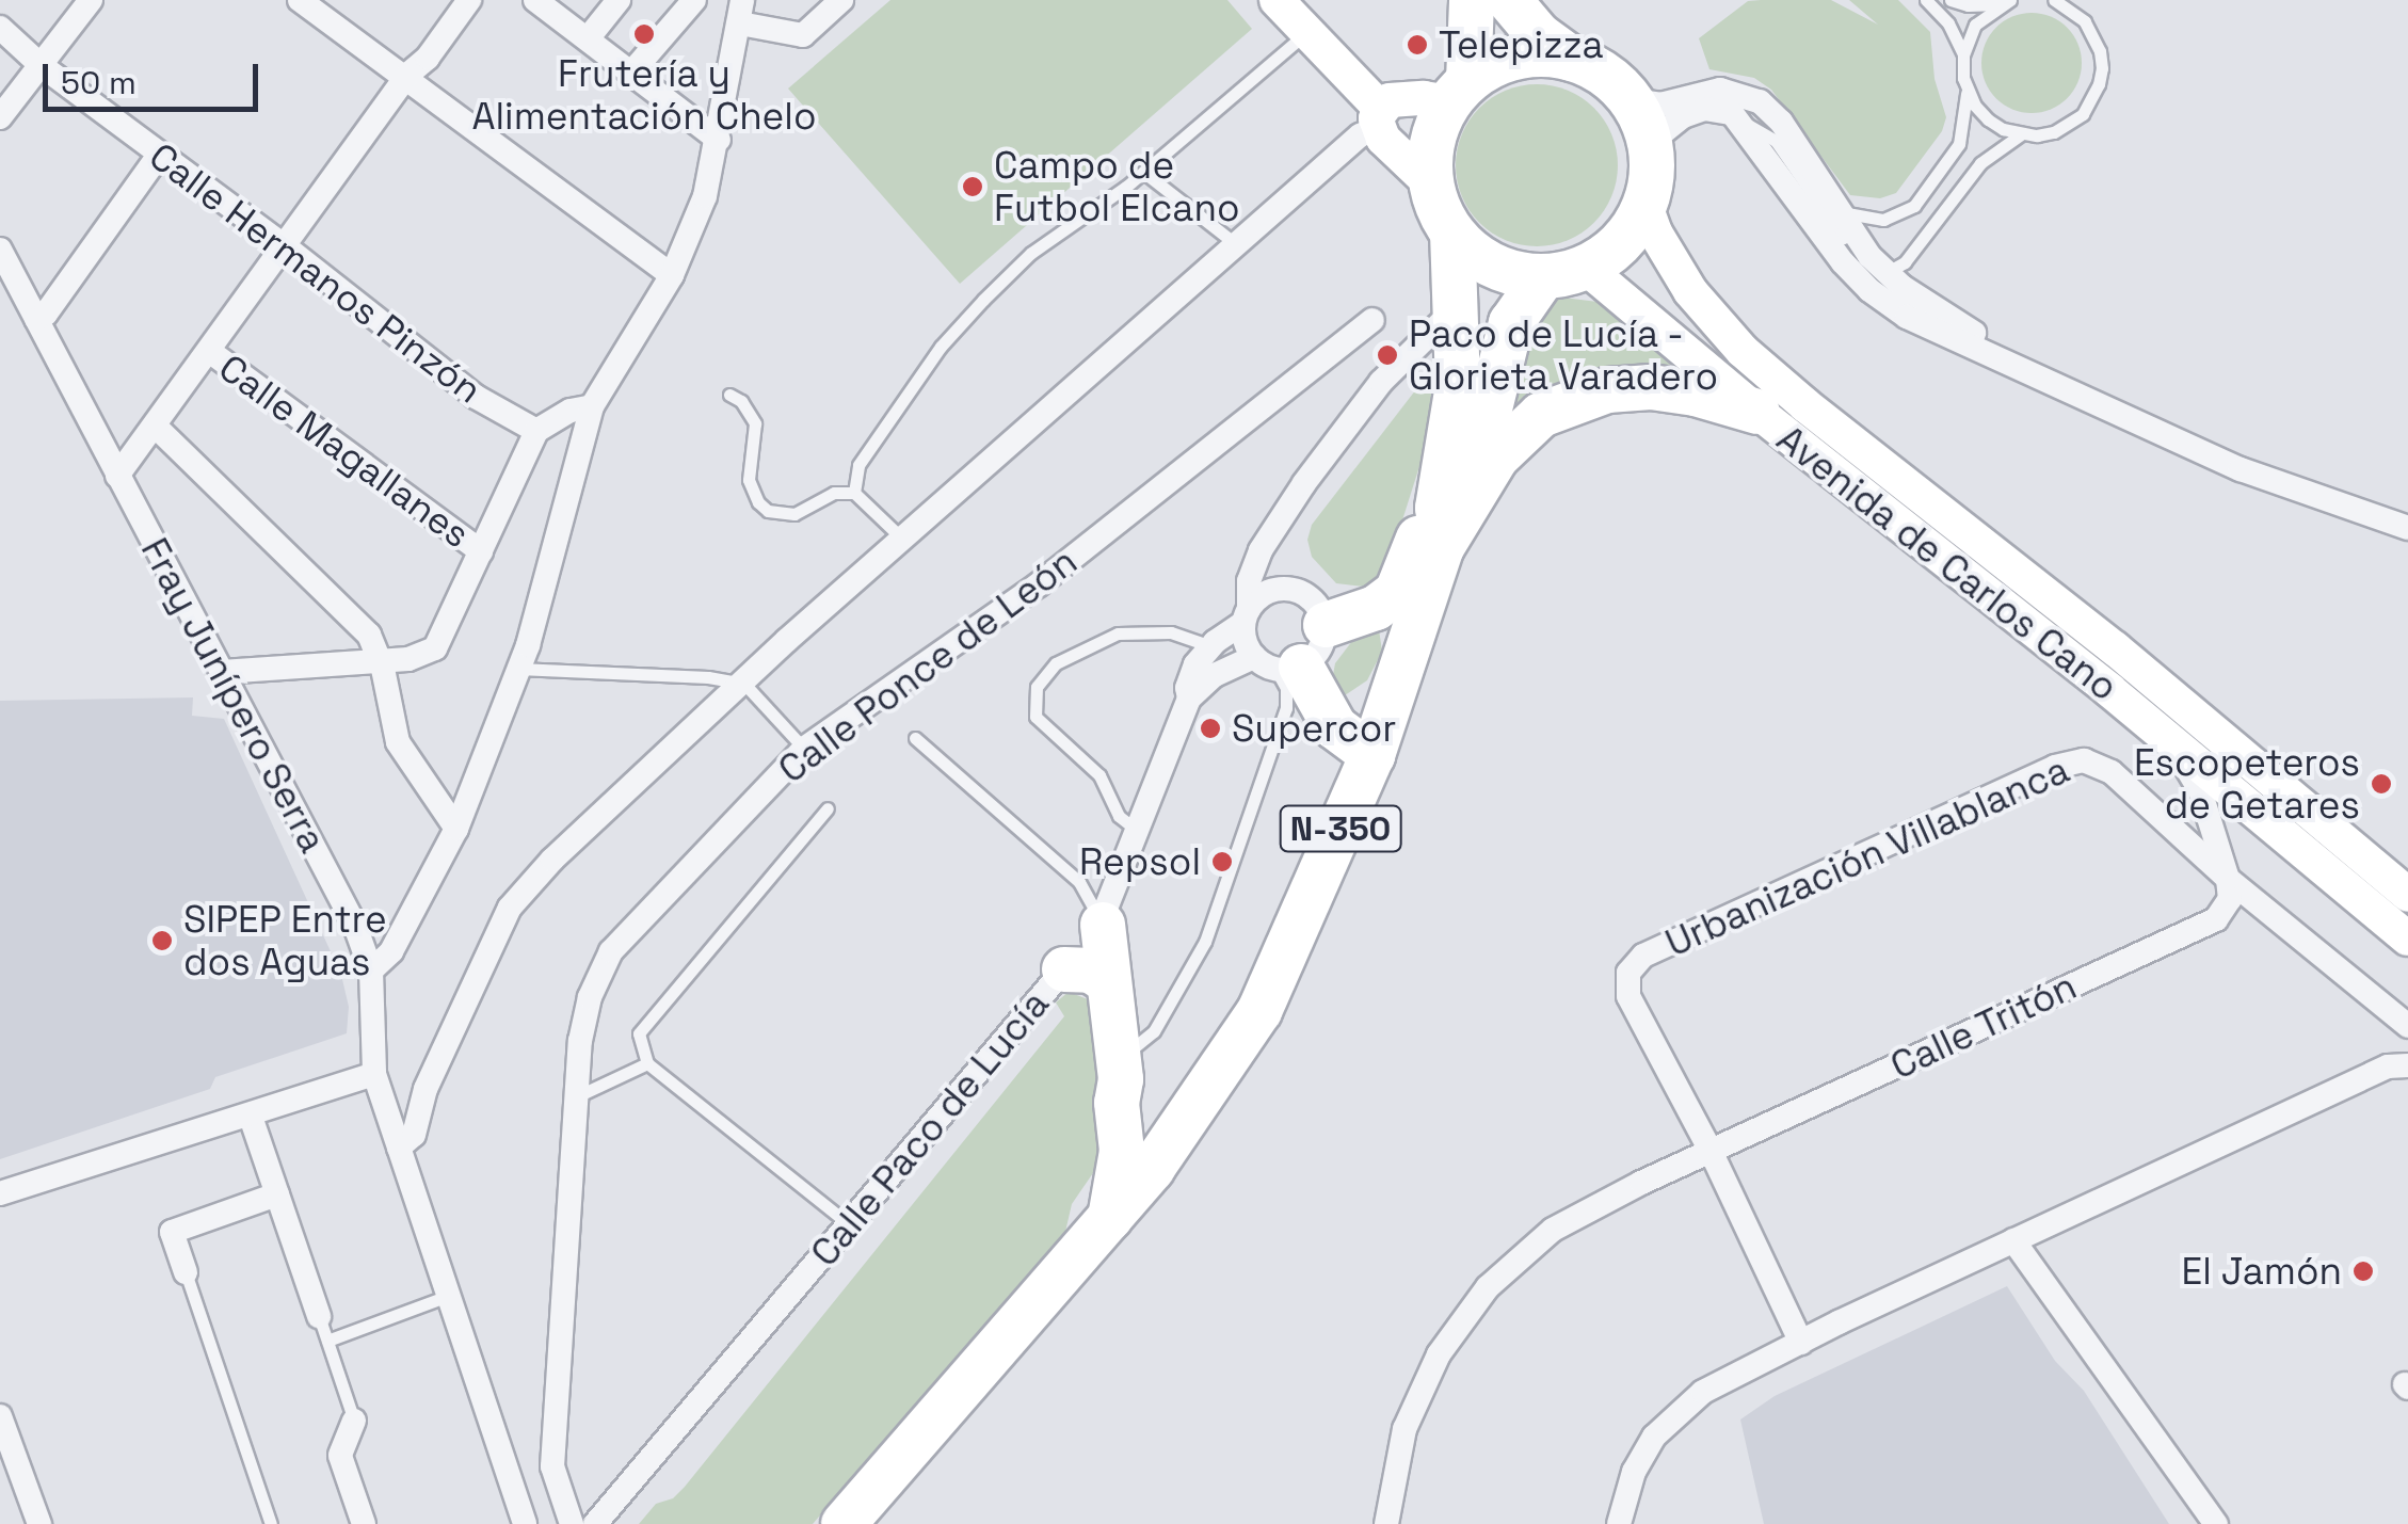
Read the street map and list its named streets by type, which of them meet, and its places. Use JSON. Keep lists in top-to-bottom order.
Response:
{
  "streets": {
    "highway": ["N-350"],
    "street": [
      "Calle Hermanos Pinzón",
      "Calle Magallanes",
      "Avenida de Carlos Cano",
      "Calle Ponce de León",
      "Fray Junípero Serra",
      "Urbanización Villablanca",
      "Calle Tritón",
      "Calle Paco de Lucía"
    ]
  },
  "crossings": [
    ["Avenida de Carlos Cano", "N-350"],
    ["Urbanización Villablanca", "Calle Tritón"]
  ],
  "places": [
    "Frutería y Alimentación Chelo",
    "Telepizza",
    "Campo de Futbol Elcano",
    "Paco de Lucía - Glorieta Varadero",
    "Supercor",
    "Escopeteros de Getares",
    "Repsol",
    "SIPEP Entre dos Aguas",
    "El Jamón"
  ],
  "scale_bar": "50 m"
}
